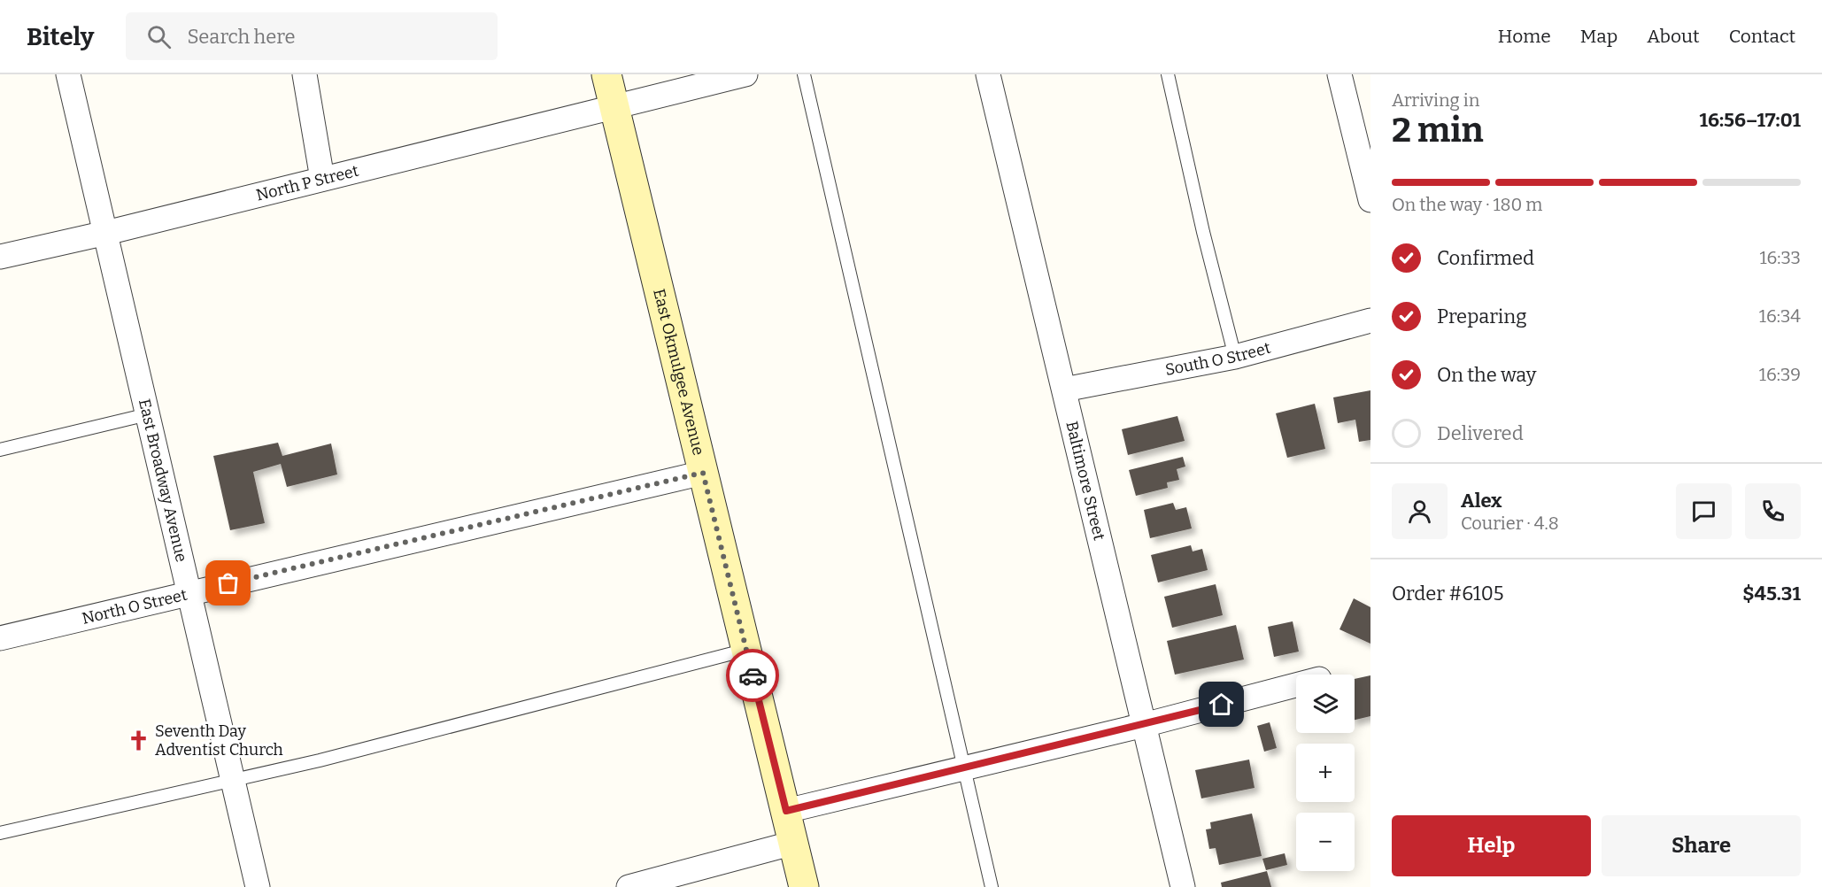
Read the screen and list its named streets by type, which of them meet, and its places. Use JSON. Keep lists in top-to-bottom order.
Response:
{
  "streets": {
    "main road": ["East Okmulgee Avenue"],
    "street": [
      "North P Street",
      "South O Street",
      "East Broadway Avenue",
      "Baltimore Street",
      "North O Street"
    ]
  },
  "crossings": [
    ["North P Street", "East Okmulgee Avenue"],
    ["North P Street", "East Broadway Avenue"],
    ["South O Street", "Baltimore Street"],
    ["East Okmulgee Avenue", "North O Street"],
    ["East Broadway Avenue", "North O Street"]
  ],
  "places": {
    "church": ["Seventh Day Adventist Church"]
  },
  "page": {
    "header": "Bitely",
    "search": "Search here",
    "nav": [
      "Home",
      "Map",
      "About",
      "Contact"
    ],
    "heading": ["2 min", "Arriving in", "16:56–17:01"],
    "panel": [
      "Alex",
      "Courier · 4.8",
      "Order #6105",
      "$45.31"
    ],
    "bar": "On the way · 180 m",
    "list": [
      ["Confirmed", "16:33"],
      ["Preparing", "16:34"],
      ["On the way", "16:39"],
      "Delivered"
    ],
    "map_buttons": ["+", "−"],
    "buttons": ["Help", "Share"]
  }
}
